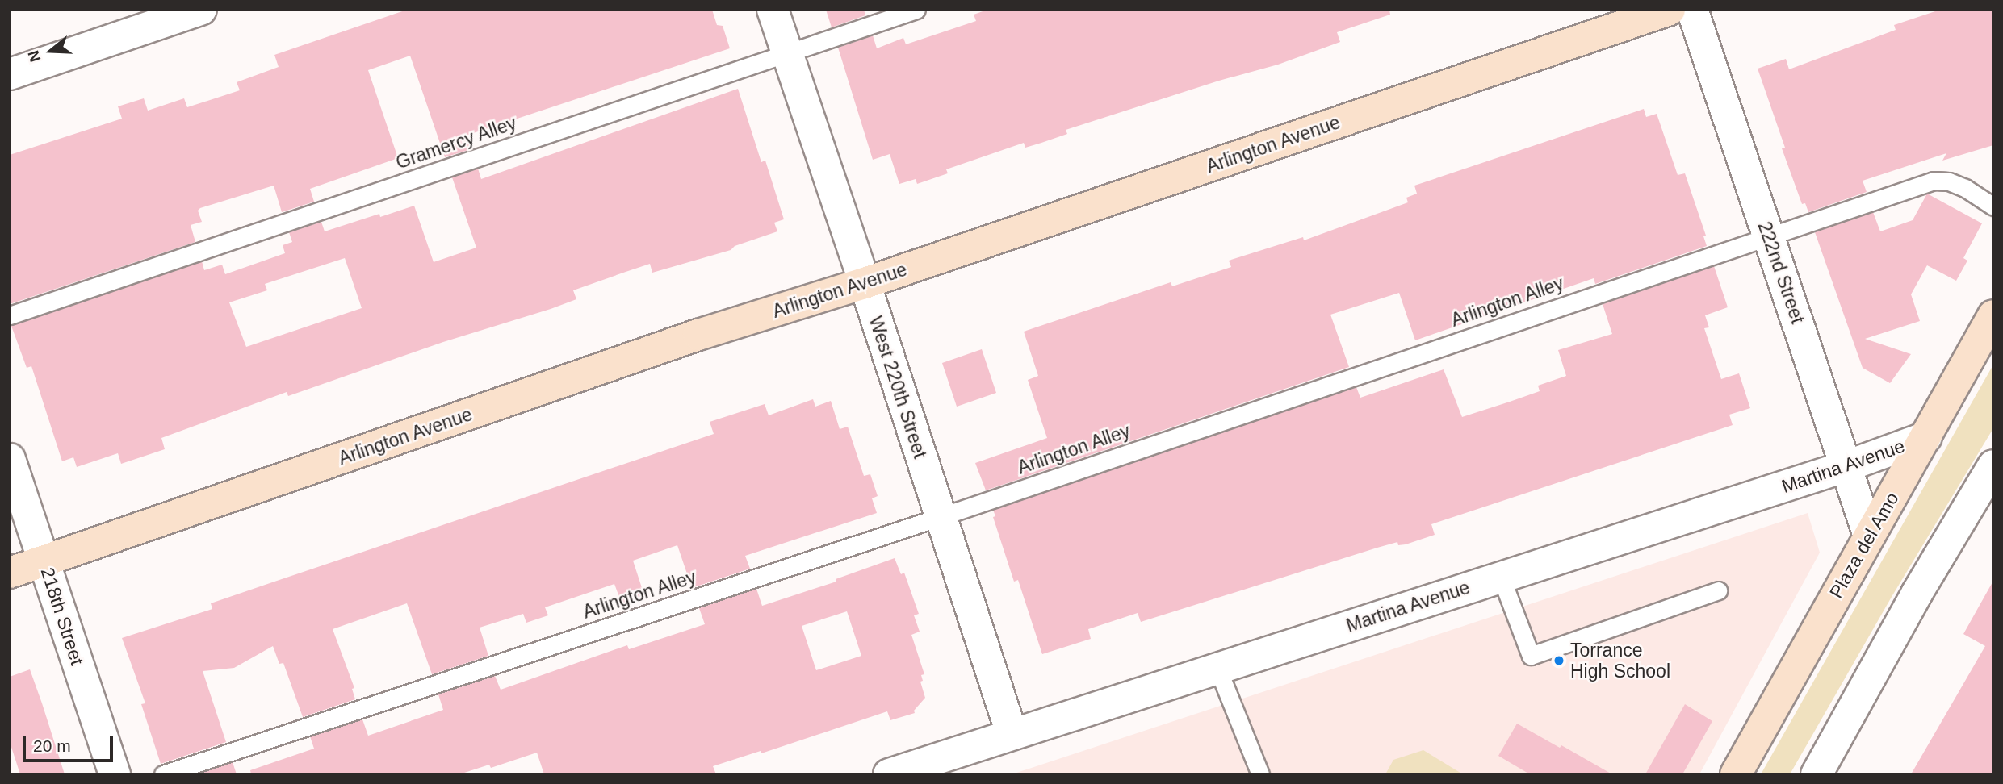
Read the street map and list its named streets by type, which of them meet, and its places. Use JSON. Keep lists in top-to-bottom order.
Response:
{
  "streets": {
    "street": [
      "Arlington Avenue",
      "222nd Street",
      "West 220th Street",
      "Martina Avenue",
      "Plaza del Amo",
      "218th Street"
    ],
    "lane": ["Gramercy Alley", "Arlington Alley"]
  },
  "crossings": [
    ["Gramercy Alley", "West 220th Street"],
    ["Arlington Avenue", "West 220th Street"],
    ["Arlington Avenue", "218th Street"],
    ["222nd Street", "Arlington Alley"],
    ["222nd Street", "Martina Avenue"],
    ["222nd Street", "Plaza del Amo"],
    ["Arlington Alley", "West 220th Street"],
    ["West 220th Street", "Martina Avenue"],
    ["Martina Avenue", "Plaza del Amo"]
  ],
  "places": ["Torrance High School"],
  "scale_bar": "20 m",
  "north": "left"
}
